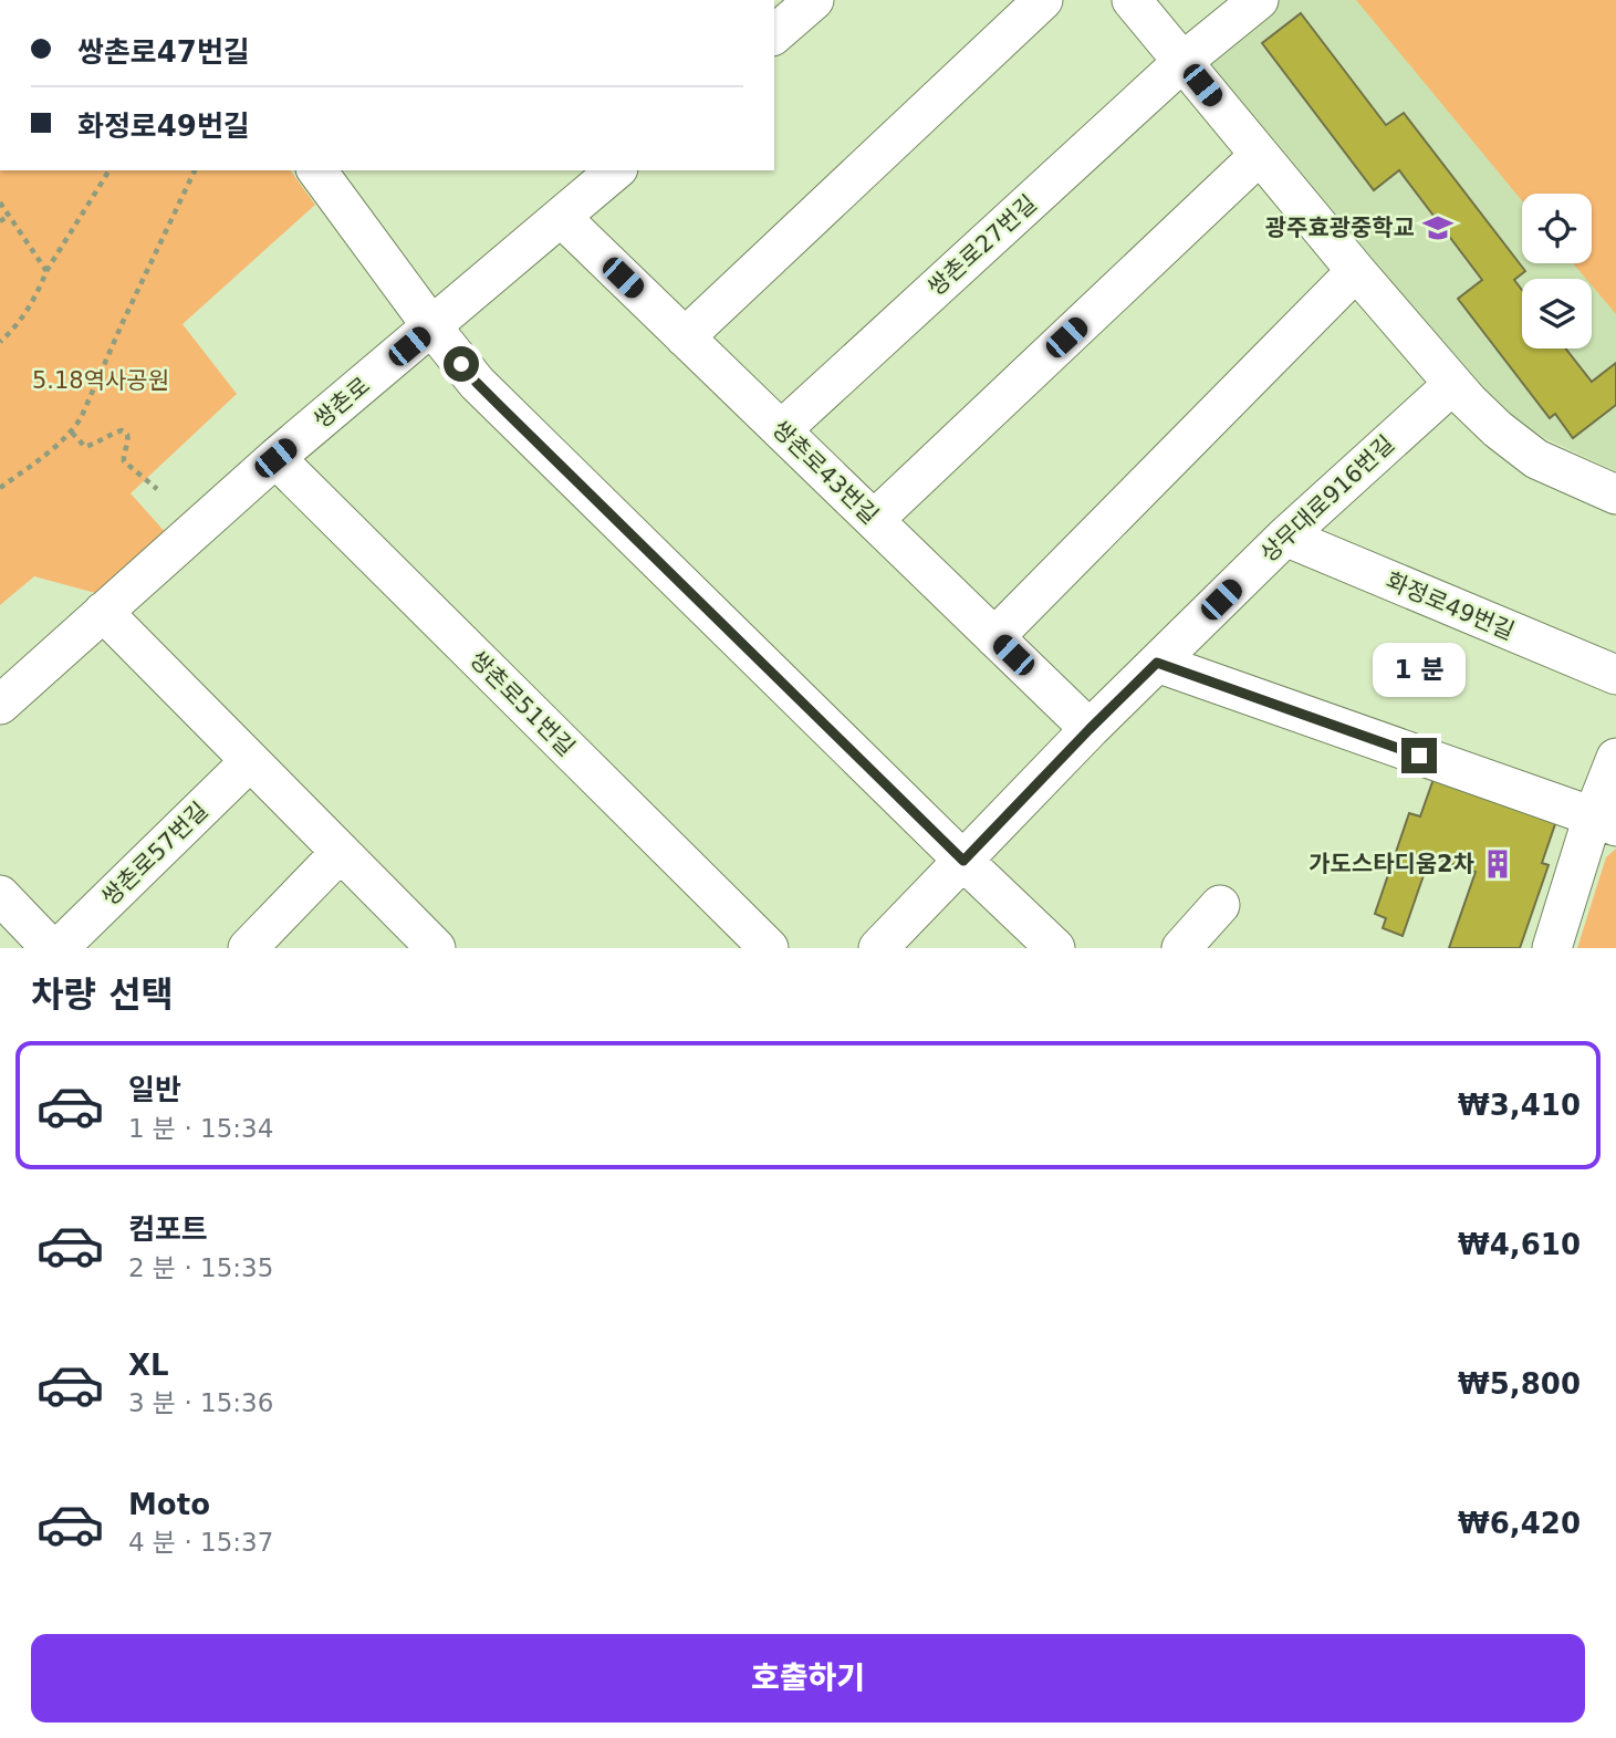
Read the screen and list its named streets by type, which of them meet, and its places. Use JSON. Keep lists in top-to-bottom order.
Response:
{
  "streets": {
    "street": [
      "쌍촌로27번길",
      "쌍촌로",
      "쌍촌로43번길",
      "상무대로916번길",
      "화정로49번길",
      "쌍촌로51번길",
      "쌍촌로57번길"
    ]
  },
  "crossings": [
    ["쌍촌로27번길", "쌍촌로43번길"],
    ["쌍촌로", "쌍촌로43번길"],
    ["쌍촌로", "쌍촌로51번길"],
    ["쌍촌로43번길", "상무대로916번길"],
    ["상무대로916번길", "화정로49번길"]
  ],
  "parks": ["5.18역사공원"],
  "places": {
    "school or university": ["광주효광중학교"],
    "building": ["가도스타디움2차"]
  },
  "page": {
    "banner": ["쌍촌로47번길", "화정로49번길"],
    "bubble": "1 분",
    "heading": "차량 선택",
    "list": [
      {
        "name": "일반",
        "note": "1 분 · 15:34",
        "value": "₩3,410"
      },
      {
        "name": "컴포트",
        "note": "2 분 · 15:35",
        "value": "₩4,610"
      },
      {
        "name": "XL",
        "note": "3 분 · 15:36",
        "value": "₩5,800"
      },
      {
        "name": "Moto",
        "note": "4 분 · 15:37",
        "value": "₩6,420"
      }
    ],
    "buttons": "호출하기"
  }
}
